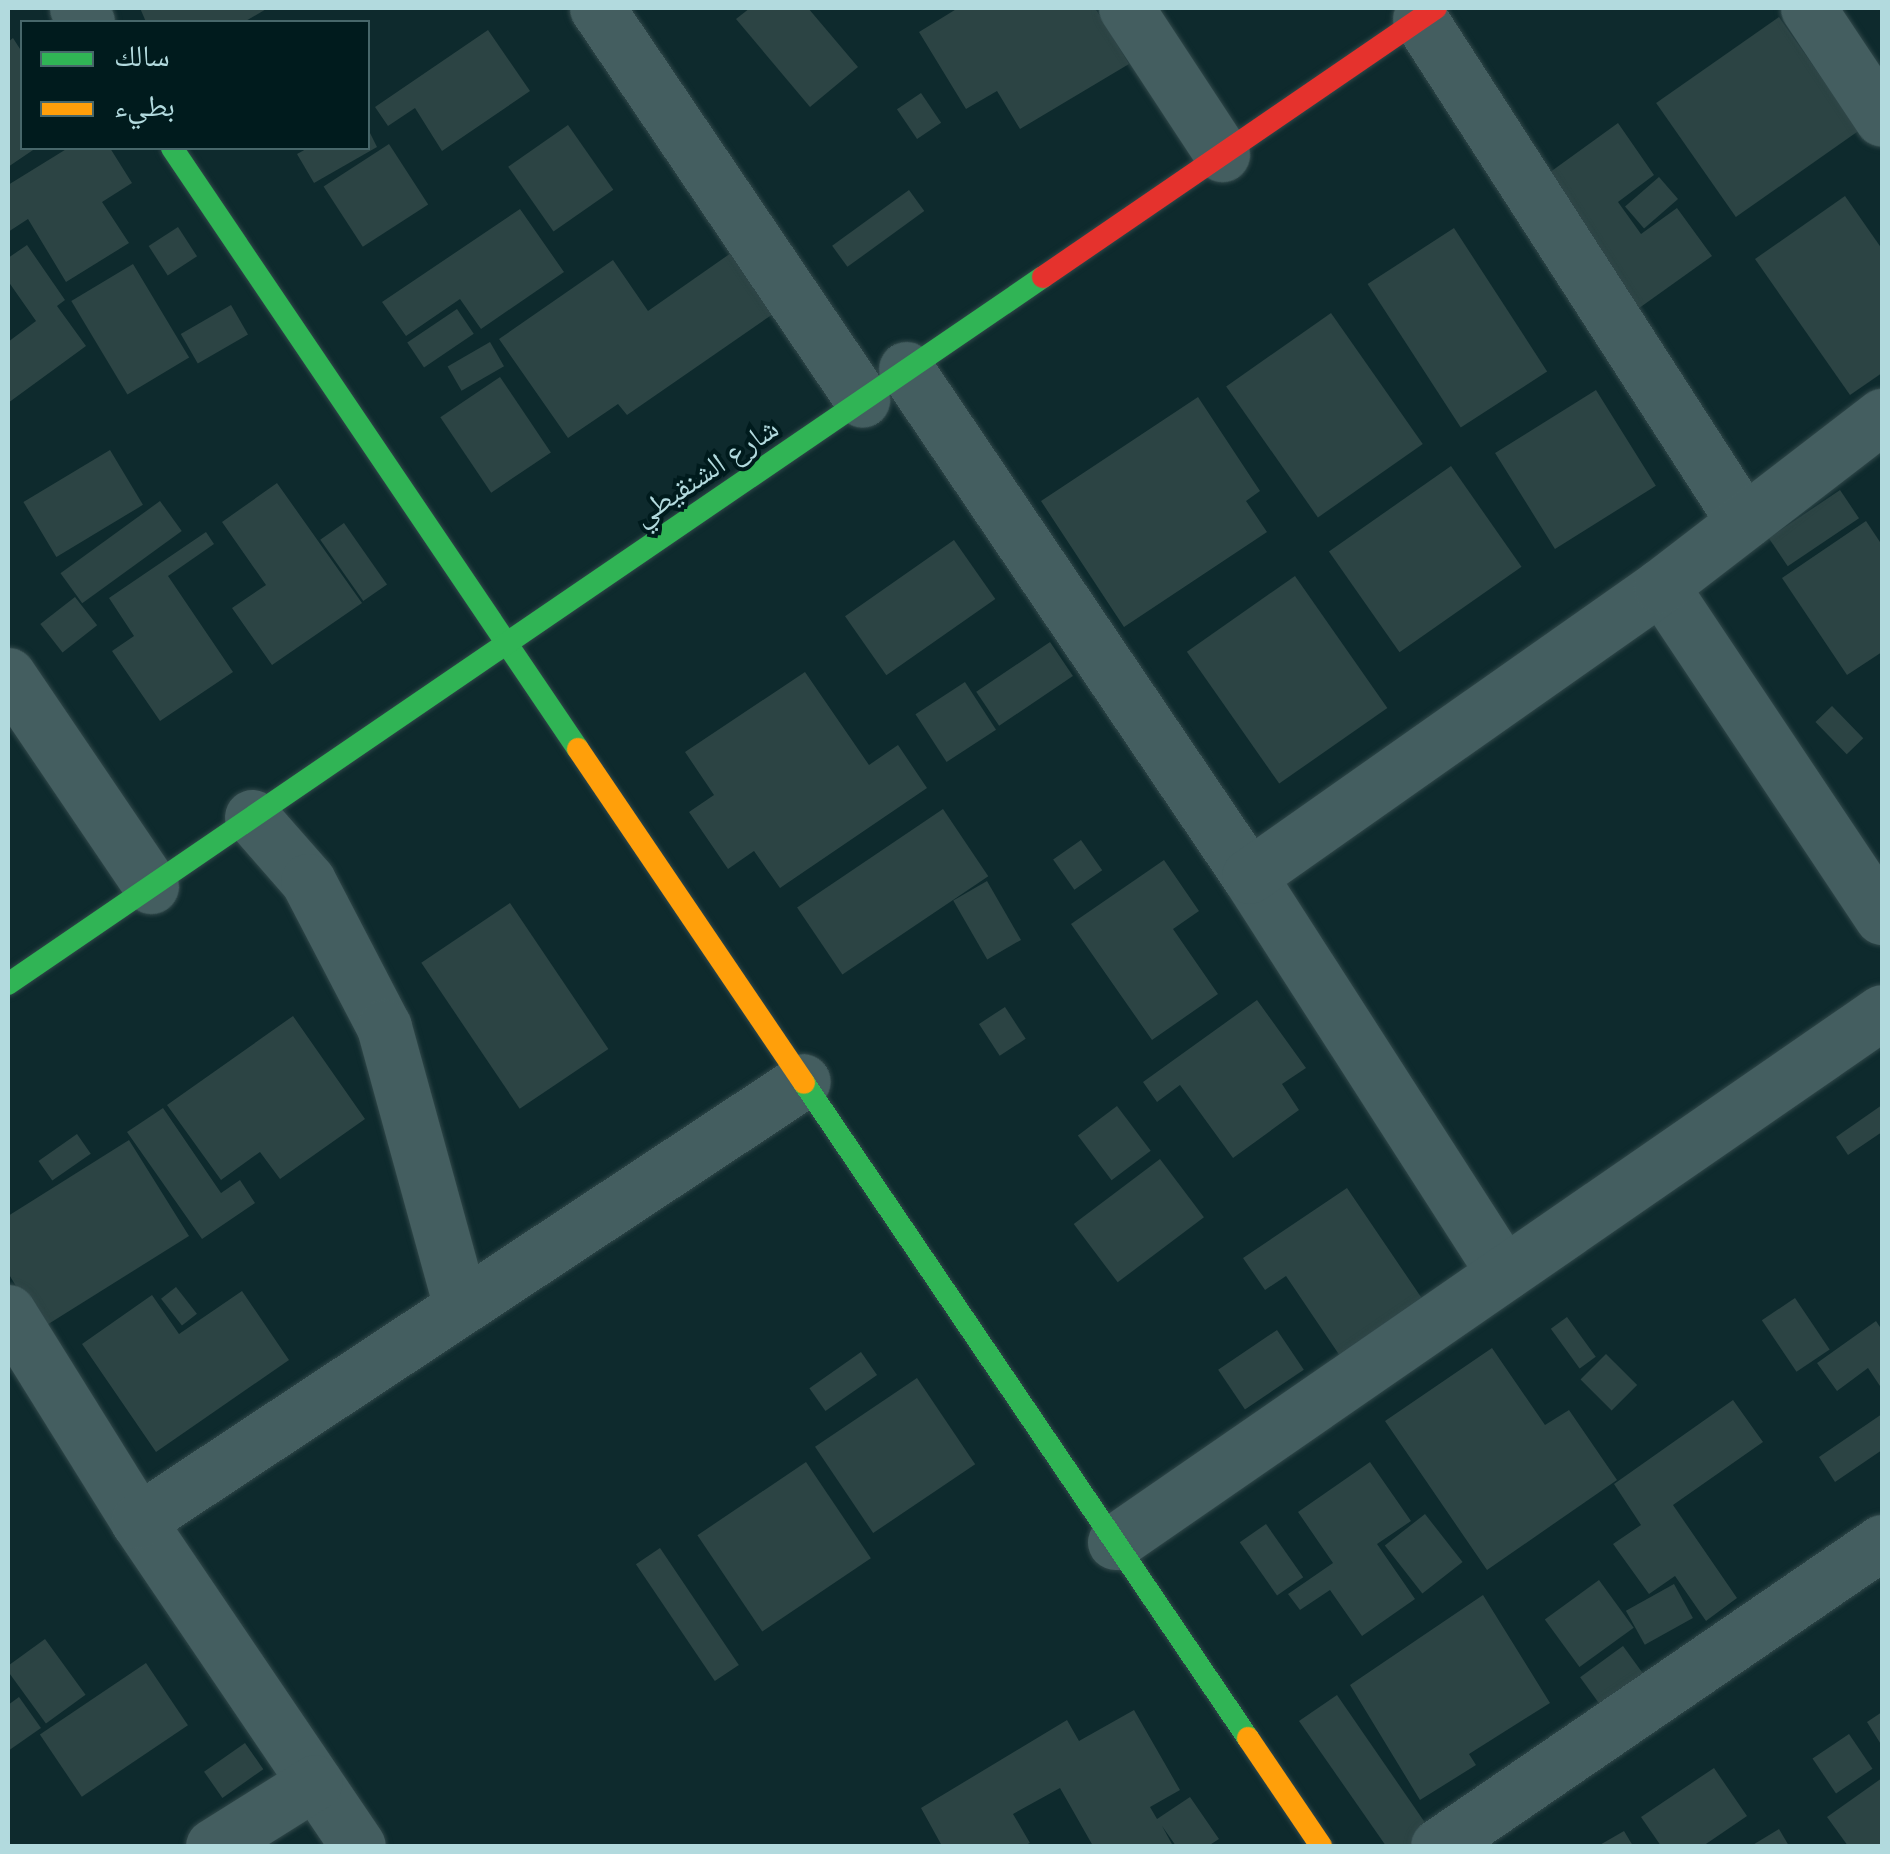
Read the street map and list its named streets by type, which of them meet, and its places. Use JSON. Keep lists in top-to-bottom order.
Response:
{
  "streets": {
    "street": ["شارع الشنقيطي"]
  },
  "legend": ["سالك", "بطيء"]
}
